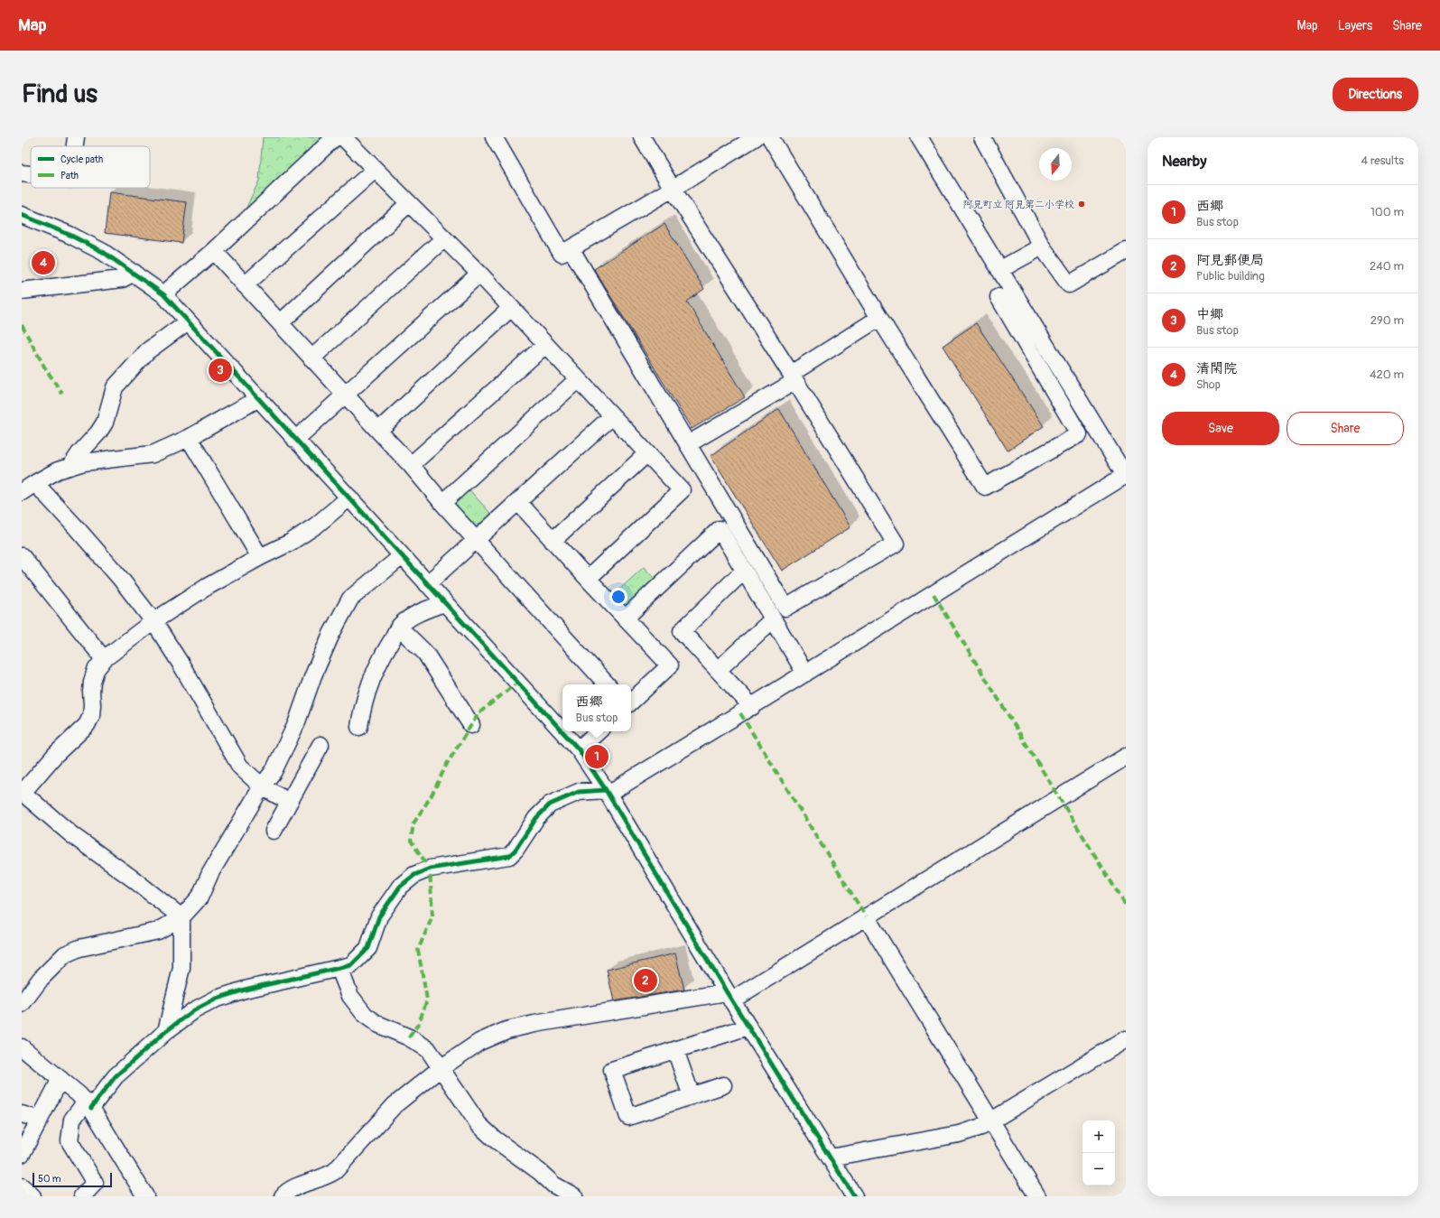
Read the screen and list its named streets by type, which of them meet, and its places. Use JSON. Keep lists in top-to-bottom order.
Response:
{
  "places": ["阿見町立 阿見第二小学校"],
  "legend": ["Cycle path", "Path"],
  "scale_bar": "50 m",
  "north": "bottom",
  "page": {
    "header": "Map",
    "nav": ["Map", "Layers", "Share"],
    "buttons": [
      "Directions",
      ["Save", "Share"]
    ],
    "title": "Find us",
    "heading": ["Nearby", "4 results"],
    "list": [
      {
        "mark": "1",
        "name": "西郷",
        "note": "Bus stop",
        "value": "100 m"
      },
      {
        "mark": "2",
        "name": "阿見郵便局",
        "note": "Public building",
        "value": "240 m"
      },
      {
        "mark": "3",
        "name": "中郷",
        "note": "Bus stop",
        "value": "290 m"
      },
      {
        "mark": "4",
        "name": "清閑院",
        "note": "Shop",
        "value": "420 m"
      }
    ],
    "pins": [
      "4",
      "3",
      "1",
      "2"
    ],
    "popup": ["西郷", "Bus stop"],
    "map_buttons": ["+", "−"],
    "scale": "50 m"
  }
}
